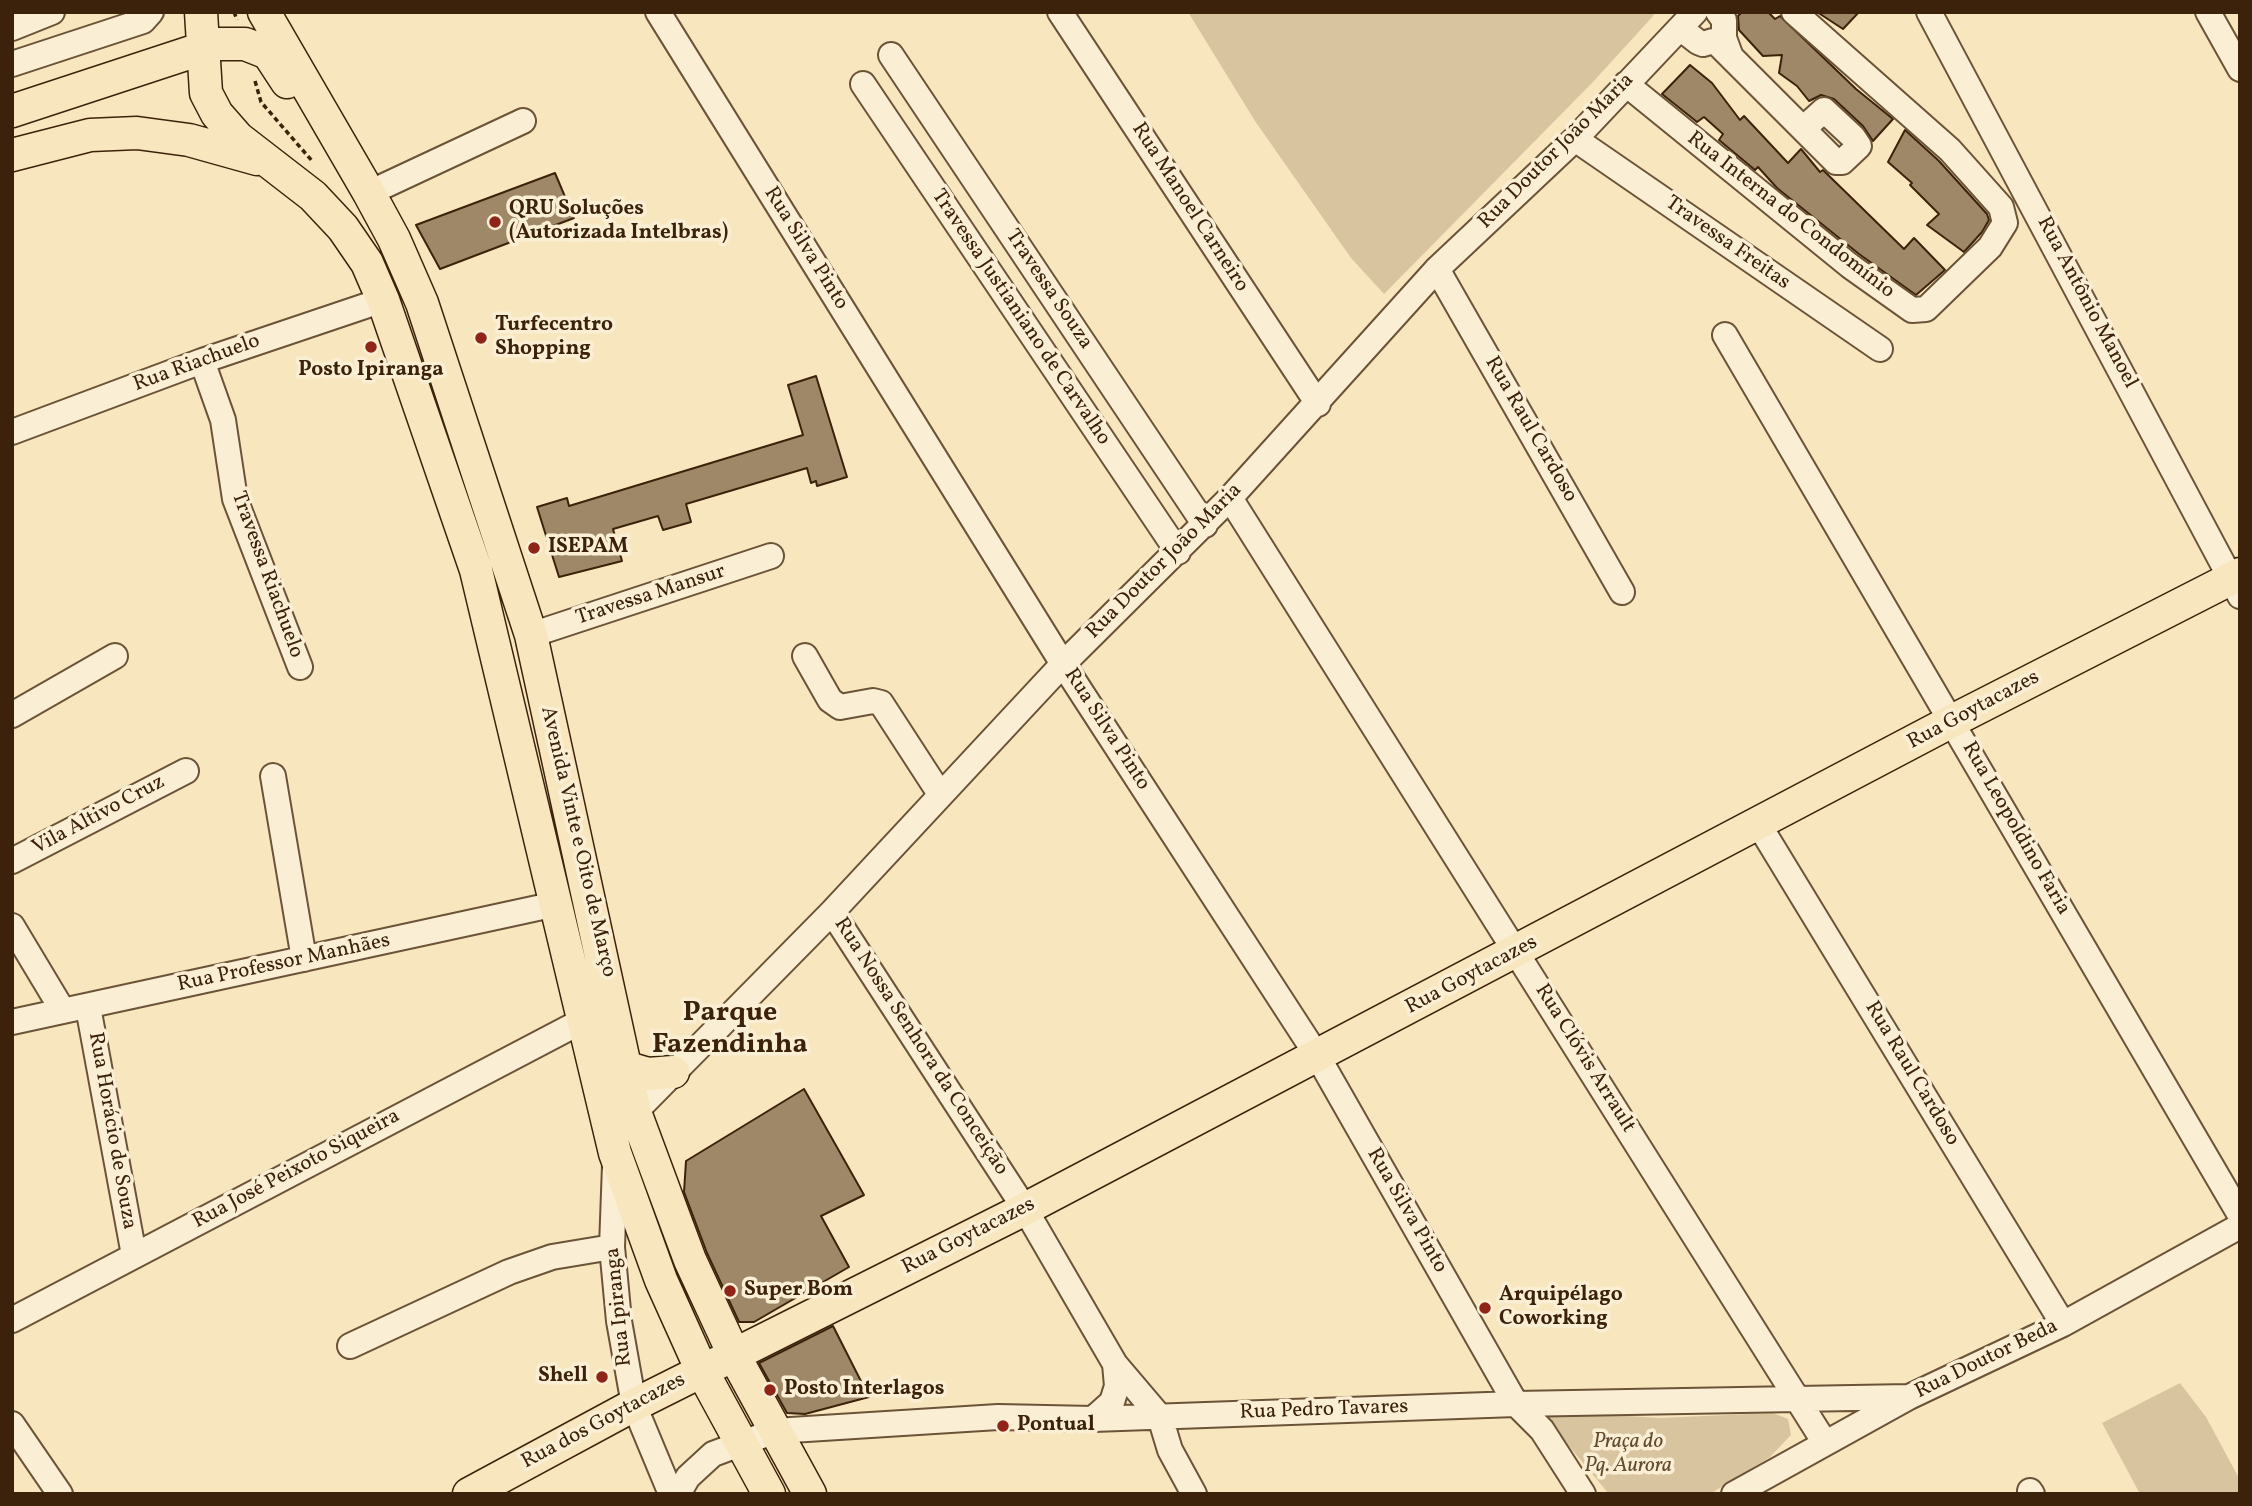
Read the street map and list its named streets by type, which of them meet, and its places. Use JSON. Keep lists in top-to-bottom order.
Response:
{
  "streets": {
    "main road": ["Rua Goytacazes", "Avenida Vinte e Oito de Março", "Rua dos Goytacazes"],
    "street": [
      "Rua Doutor João Maria",
      "Rua Manoel Carneiro",
      "Rua Interna do Condomínio",
      "Travessa Freitas",
      "Rua Silva Pinto",
      "Travessa Souza",
      "Rua Antônio Manoel",
      "Travessa Justianiano de Carvalho",
      "Rua Riachuelo",
      "Rua Raul Cardoso",
      "Travessa Riachuelo",
      "Travessa Mansur",
      "Vila Altivo Cruz",
      "Rua Leopoldino Faria",
      "Rua Professor Manhães",
      "Rua Nossa Senhora da Conceição",
      "Rua Clóvis Arrault",
      "Rua Horácio de Souza",
      "Rua José Peixoto Siqueira",
      "Rua Ipiranga",
      "Rua Doutor Beda",
      "Rua Pedro Tavares"
    ]
  },
  "crossings": [
    ["Rua Doutor João Maria", "Rua Manoel Carneiro"],
    ["Rua Doutor João Maria", "Rua Interna do Condomínio"],
    ["Rua Doutor João Maria", "Travessa Freitas"],
    ["Rua Doutor João Maria", "Rua Silva Pinto"],
    ["Rua Doutor João Maria", "Travessa Souza"],
    ["Rua Doutor João Maria", "Travessa Justianiano de Carvalho"],
    ["Rua Doutor João Maria", "Rua Raul Cardoso"],
    ["Rua Doutor João Maria", "Avenida Vinte e Oito de Março"],
    ["Rua Doutor João Maria", "Rua Nossa Senhora da Conceição"],
    ["Rua Doutor João Maria", "Rua Clóvis Arrault"],
    ["Rua Silva Pinto", "Rua Goytacazes"],
    ["Rua Silva Pinto", "Rua Pedro Tavares"],
    ["Rua Antônio Manoel", "Rua Goytacazes"],
    ["Rua Riachuelo", "Travessa Riachuelo"],
    ["Rua Riachuelo", "Avenida Vinte e Oito de Março"],
    ["Rua Raul Cardoso", "Rua Goytacazes"],
    ["Rua Raul Cardoso", "Rua Doutor Beda"],
    ["Travessa Mansur", "Avenida Vinte e Oito de Março"],
    ["Rua Goytacazes", "Rua Leopoldino Faria"],
    ["Rua Goytacazes", "Avenida Vinte e Oito de Março"],
    ["Rua Goytacazes", "Rua Nossa Senhora da Conceição"],
    ["Rua Goytacazes", "Rua Clóvis Arrault"],
    ["Rua Goytacazes", "Rua dos Goytacazes"],
    ["Avenida Vinte e Oito de Março", "Rua Professor Manhães"],
    ["Avenida Vinte e Oito de Março", "Rua José Peixoto Siqueira"],
    ["Avenida Vinte e Oito de Março", "Rua Ipiranga"],
    ["Avenida Vinte e Oito de Março", "Rua Pedro Tavares"],
    ["Avenida Vinte e Oito de Março", "Rua dos Goytacazes"],
    ["Rua Professor Manhães", "Rua Horácio de Souza"],
    ["Rua Nossa Senhora da Conceição", "Rua Pedro Tavares"],
    ["Rua Clóvis Arrault", "Rua Doutor Beda"],
    ["Rua Clóvis Arrault", "Rua Pedro Tavares"],
    ["Rua Horácio de Souza", "Rua José Peixoto Siqueira"],
    ["Rua Ipiranga", "Rua dos Goytacazes"],
    ["Rua Doutor Beda", "Rua Pedro Tavares"]
  ],
  "districts": ["Parque Fazendinha"],
  "parks": ["Praça do Pq. Aurora"],
  "places": [
    "QRU Soluções (Autorizada Intelbras)",
    "Turfecentro Shopping",
    "Posto Ipiranga",
    "ISEPAM",
    "Super Bom",
    "Arquipélago Coworking",
    "Shell",
    "Posto Interlagos",
    "Pontual"
  ]
}
